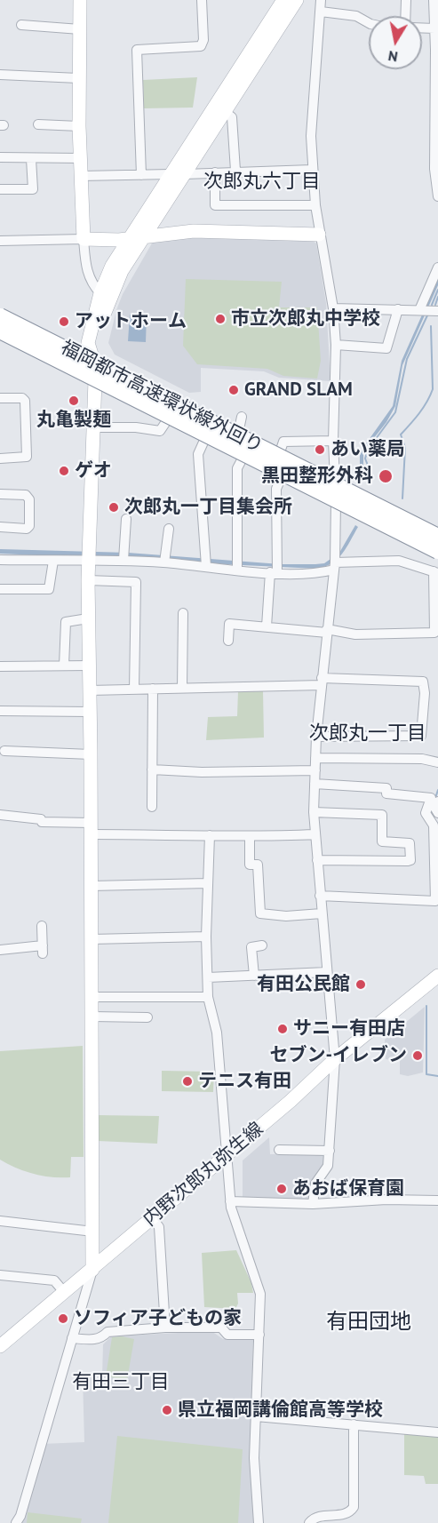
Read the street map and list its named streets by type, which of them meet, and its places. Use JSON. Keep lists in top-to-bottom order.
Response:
{
  "streets": {
    "highway": ["福岡都市高速環状線外回り"],
    "street": ["内野次郎丸弥生線"]
  },
  "districts": [
    "次郎丸六丁目",
    "次郎丸一丁目",
    "有田団地",
    "有田三丁目"
  ],
  "places": [
    "市立次郎丸中学校",
    "アットホーム",
    "GRAND SLAM",
    "丸亀製麺",
    "あい薬局",
    "ゲオ",
    "黒田整形外科",
    "次郎丸一丁目集会所",
    "有田公民館",
    "サニー有田店",
    "セブン-イレブン",
    "テニス有田",
    "あおば保育園",
    "ソフィア子どもの家",
    "県立福岡講倫館高等学校"
  ],
  "north": "bottom"
}
